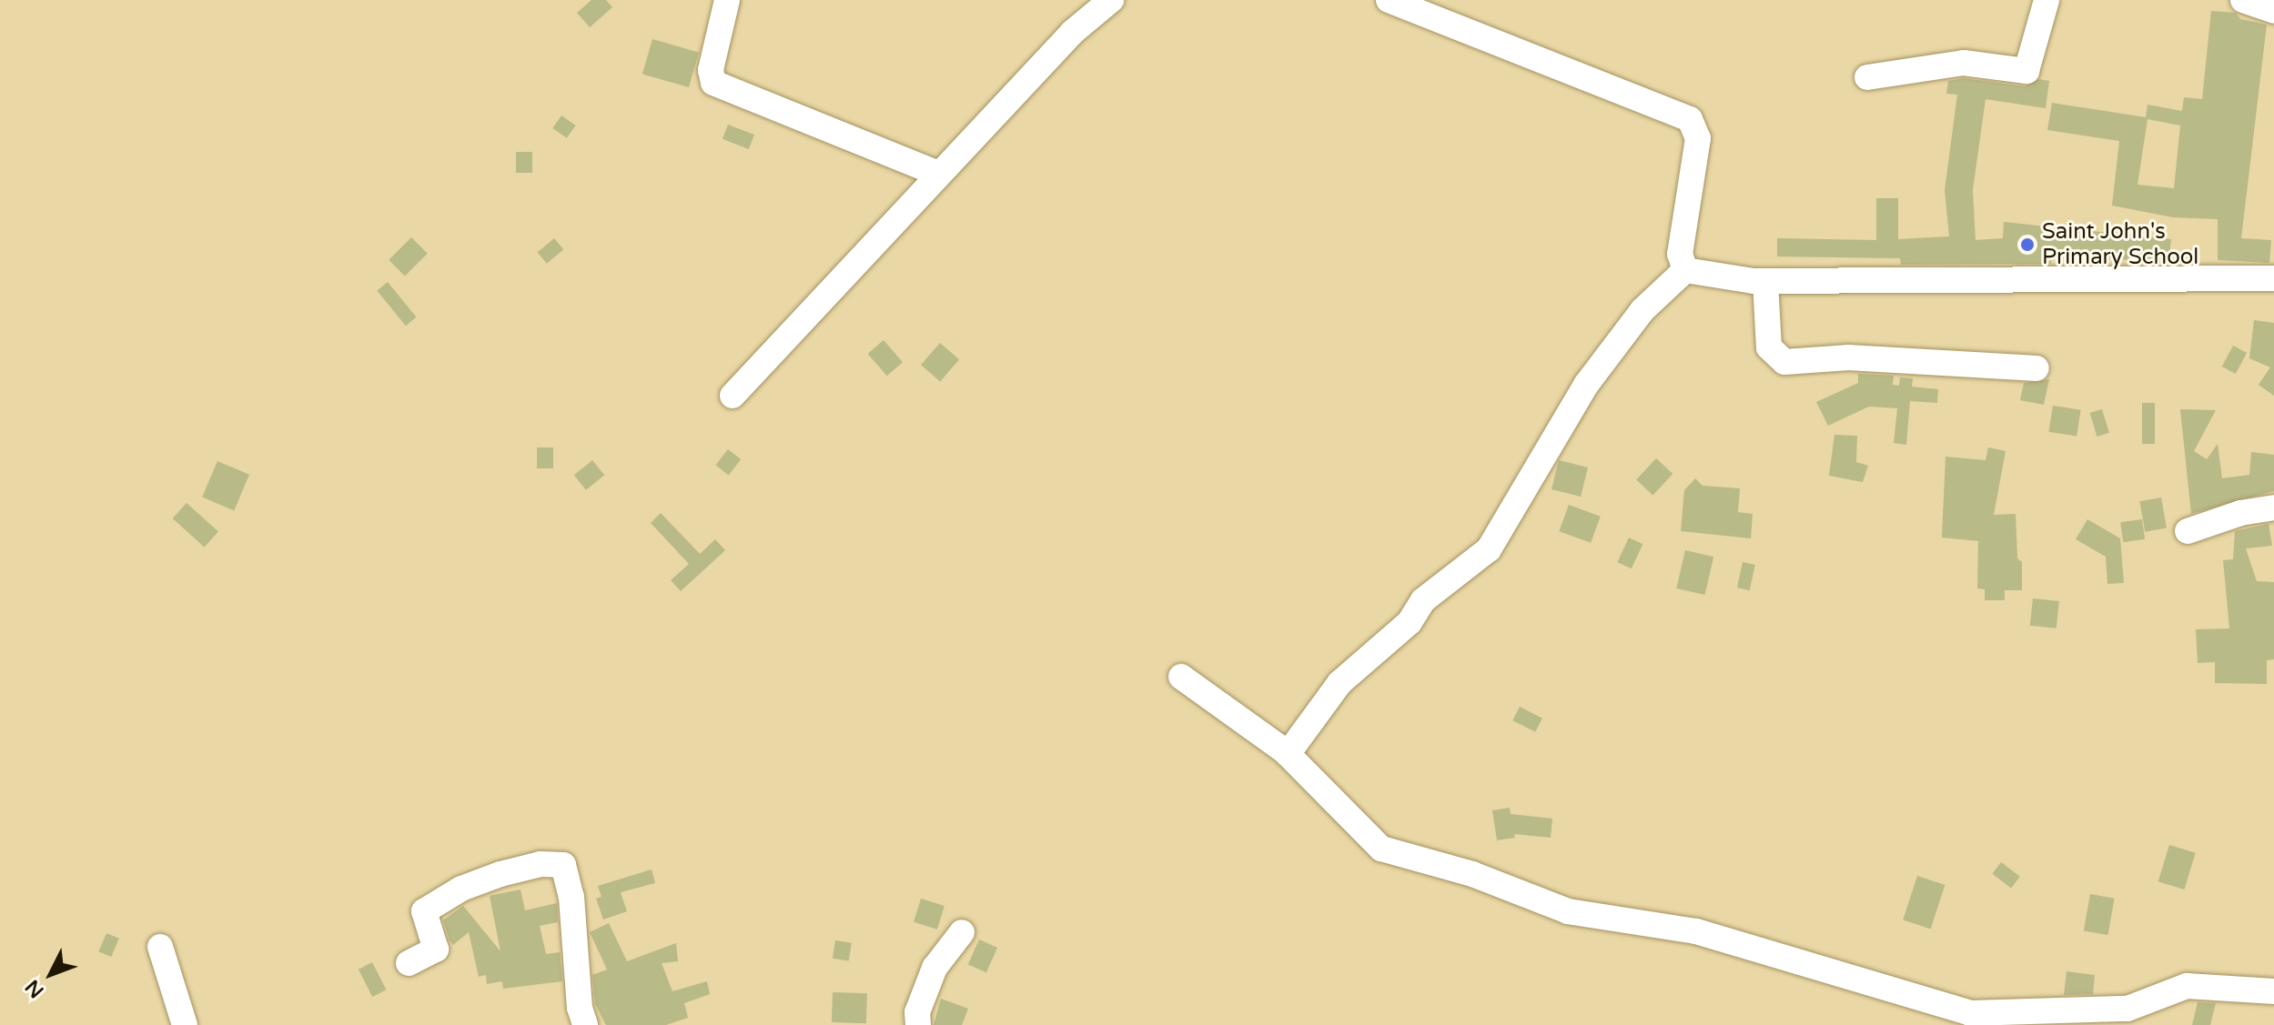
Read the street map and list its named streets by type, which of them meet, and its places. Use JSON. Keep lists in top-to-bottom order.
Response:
{
  "places": ["Saint John's Primary School"],
  "north": "bottom left"
}
